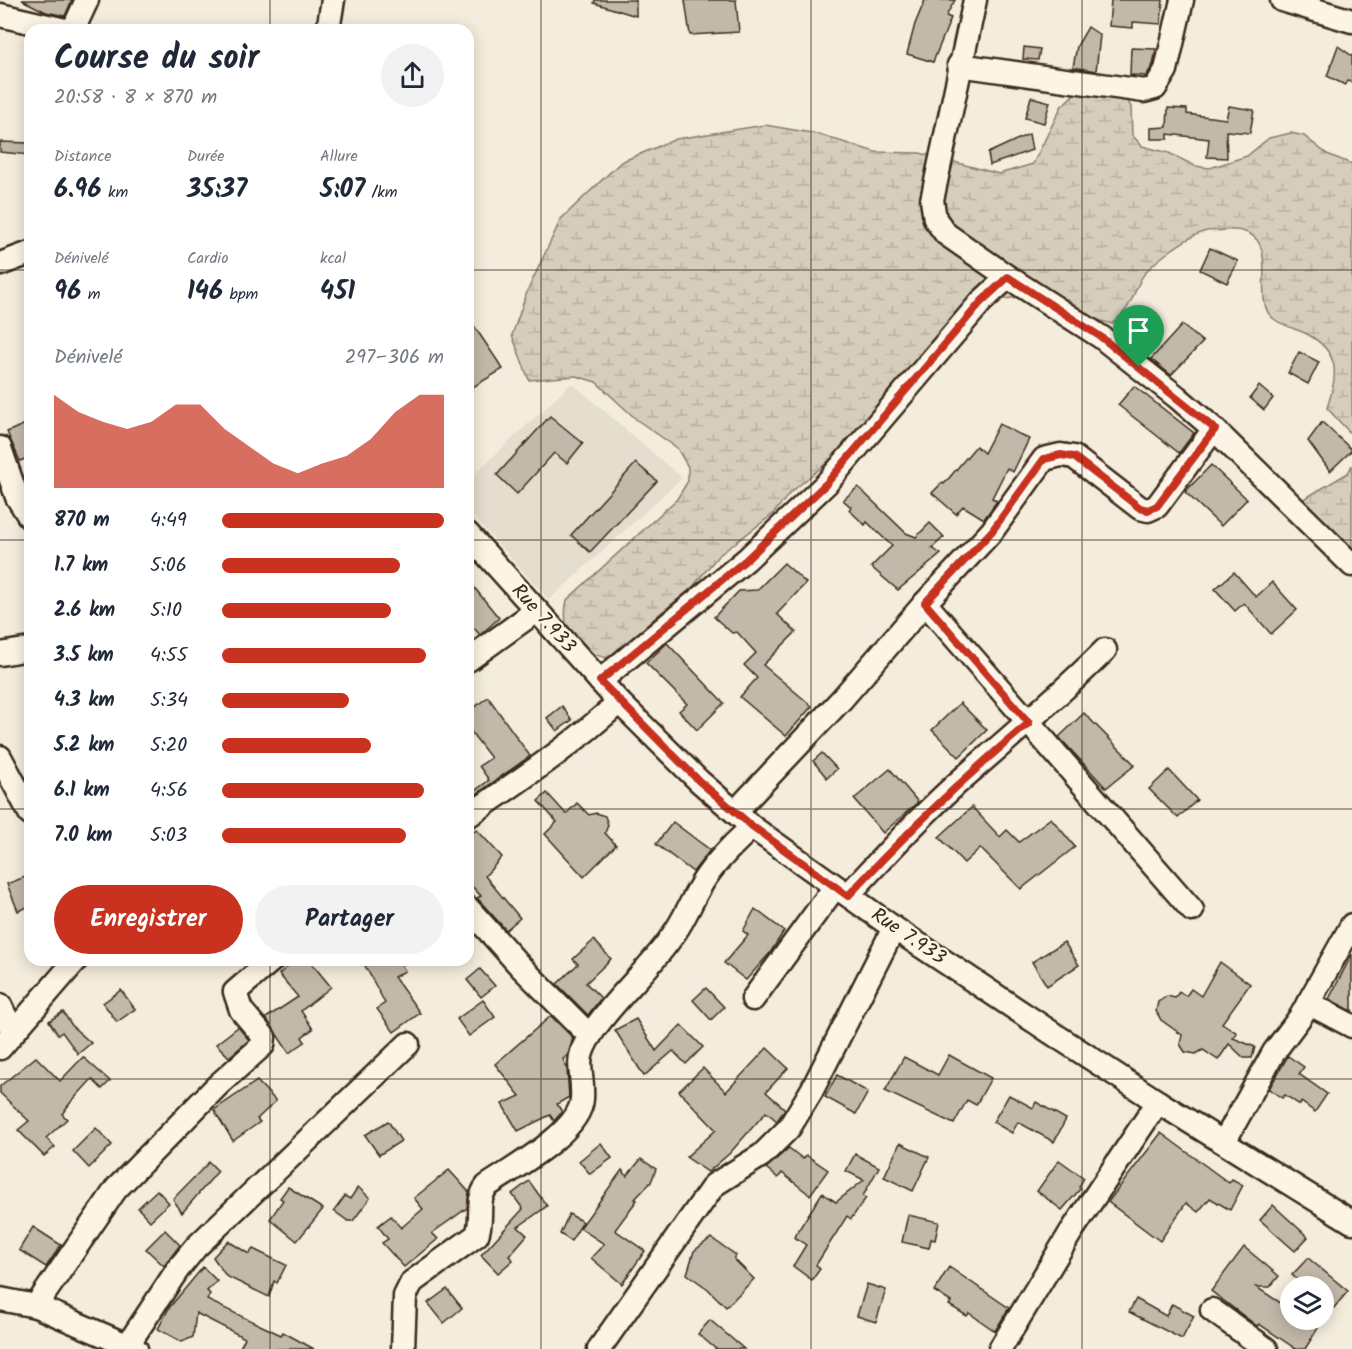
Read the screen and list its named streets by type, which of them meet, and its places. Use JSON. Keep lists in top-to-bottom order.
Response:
{
  "streets": {
    "street": ["Rue 7.933"]
  },
  "page": {
    "heading": ["Course du soir", "20:58 · 8 × 870 m"],
    "stats": [
      ["Distance", "6.96 km"],
      ["Durée", "35:37"],
      ["Allure", "5:07 /km"],
      ["Dénivelé", "96 m"],
      ["Cardio", "146 bpm"],
      ["kcal", "451"]
    ],
    "chart": ["Dénivelé", "297–306 m"],
    "list": [
      {
        "name": "870 m",
        "note": "4:49"
      },
      {
        "name": "1.7 km",
        "note": "5:06"
      },
      {
        "name": "2.6 km",
        "note": "5:10"
      },
      {
        "name": "3.5 km",
        "note": "4:55"
      },
      {
        "name": "4.3 km",
        "note": "5:34"
      },
      {
        "name": "5.2 km",
        "note": "5:20"
      },
      {
        "name": "6.1 km",
        "note": "4:56"
      },
      {
        "name": "7.0 km",
        "note": "5:03"
      }
    ],
    "buttons": ["Enregistrer", "Partager"]
  }
}
